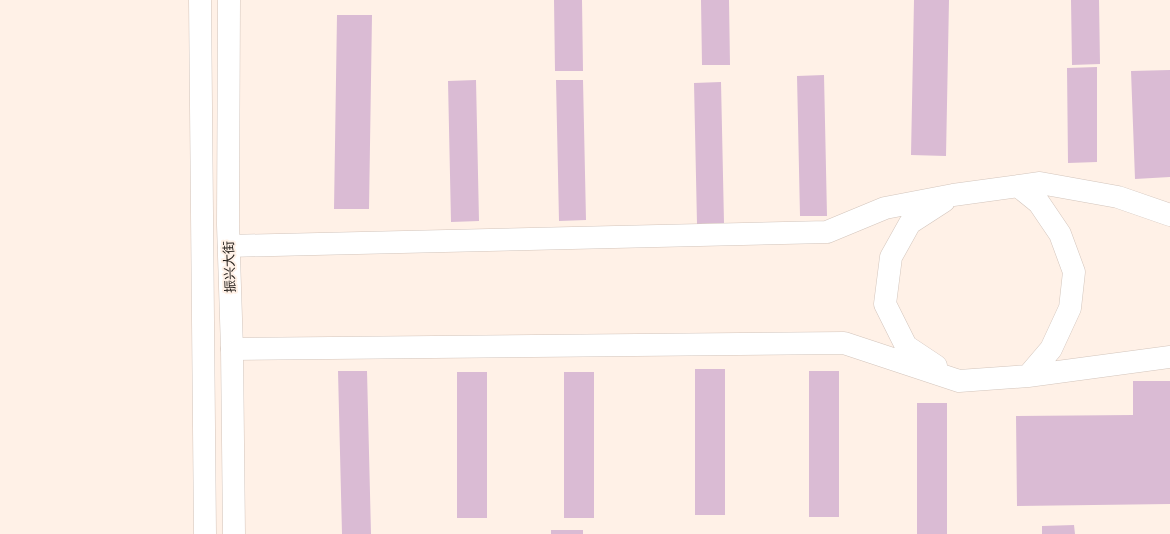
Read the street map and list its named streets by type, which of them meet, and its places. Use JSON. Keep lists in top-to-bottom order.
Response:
{
  "streets": {
    "street": ["振兴大街"]
  }
}
